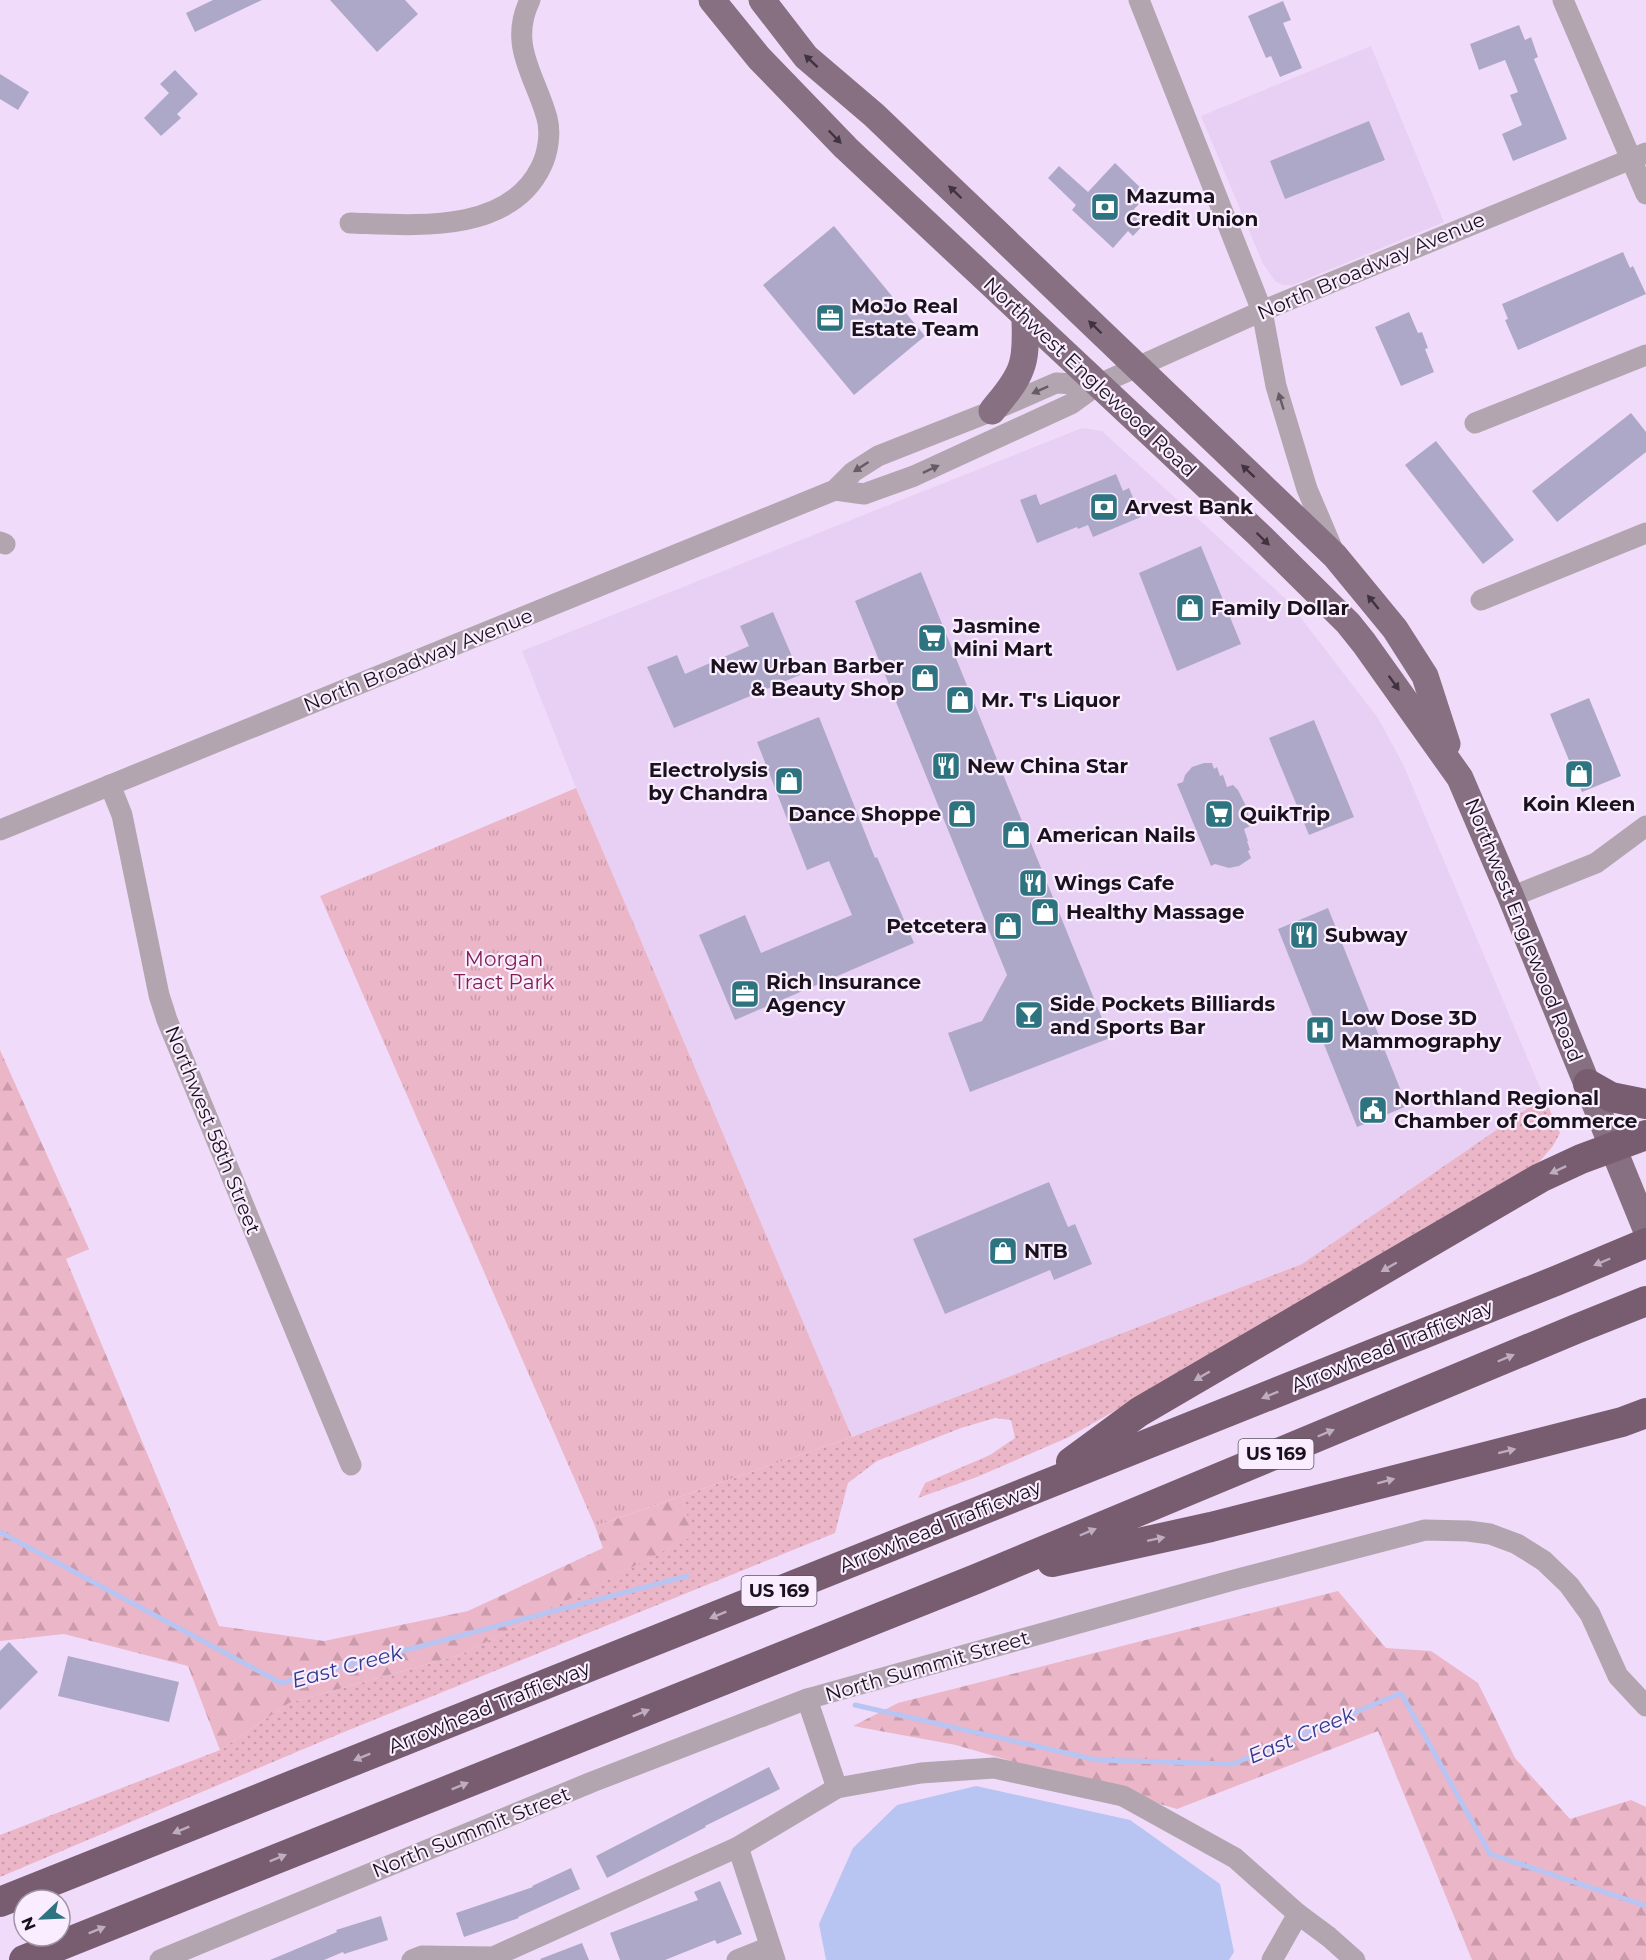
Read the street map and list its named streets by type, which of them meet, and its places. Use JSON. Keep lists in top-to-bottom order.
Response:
{
  "streets": {
    "highway": ["Arrowhead Trafficway", "US 169"],
    "main road": ["Northwest Englewood Road"],
    "street": ["North Broadway Avenue", "Northwest 58th Street", "North Summit Street"]
  },
  "crossings": [
    ["North Broadway Avenue", "Northwest Englewood Road"],
    ["North Broadway Avenue", "Northwest 58th Street"]
  ],
  "water": ["East Creek"],
  "parks": ["Morgan Tract Park"],
  "places": {
    "bank": ["Mazuma Credit Union", "Arvest Bank"],
    "office": ["MoJo Real Estate Team", "Rich Insurance Agency"],
    "shop": [
      "Family Dollar",
      "New Urban Barber & Beauty Shop",
      "Mr. T's Liquor",
      "Koin Kleen",
      "Electrolysis by Chandra",
      "Dance Shoppe",
      "American Nails",
      "Healthy Massage",
      "Petcetera",
      "NTB"
    ],
    "supermarket": ["Jasmine Mini Mart", "QuikTrip"],
    "restaurant": ["New China Star", "Wings Cafe", "Subway"],
    "bar": ["Side Pockets Billiards and Sports Bar"],
    "hospital": ["Low Dose 3D Mammography"],
    "public building": ["Northland Regional Chamber of Commerce"]
  },
  "north": "bottom left"
}
